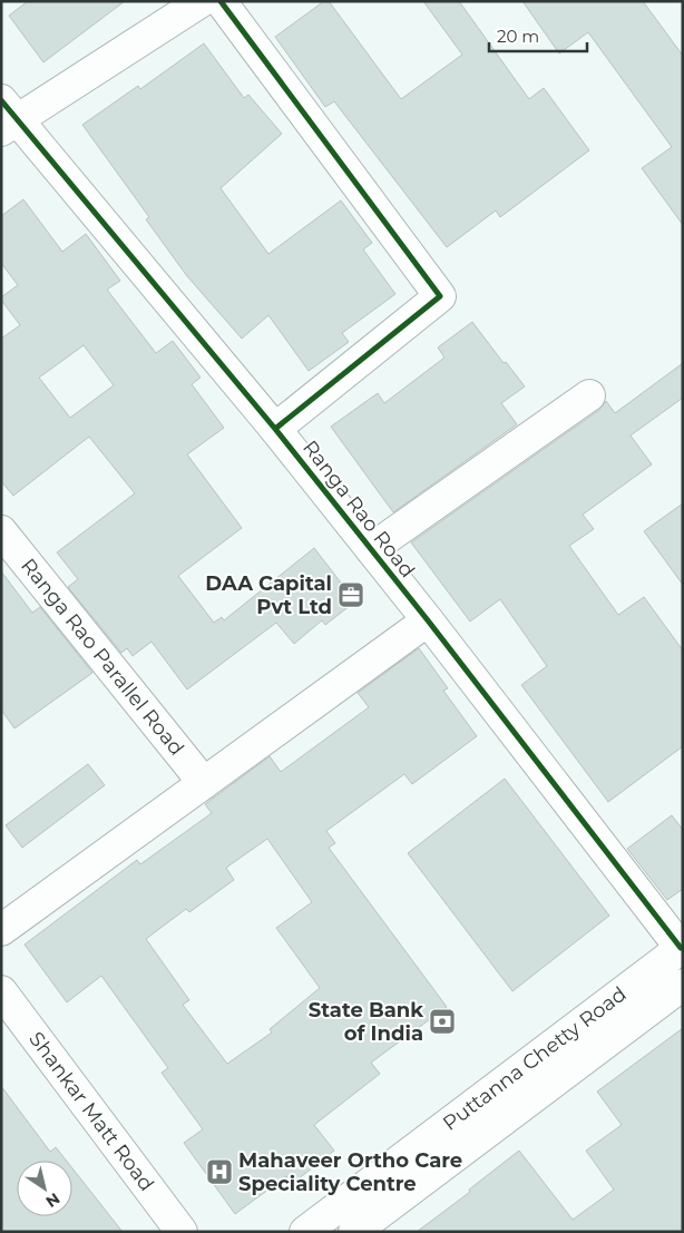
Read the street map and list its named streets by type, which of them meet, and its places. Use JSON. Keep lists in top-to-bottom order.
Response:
{
  "streets": {
    "street": [
      "Ranga Rao Road",
      "Ranga Rao Parallel Road",
      "Puttanna Chetty Road",
      "Shankar Matt Road"
    ]
  },
  "crossings": [
    ["Ranga Rao Road", "Puttanna Chetty Road"]
  ],
  "places": {
    "office": ["DAA Capital Pvt Ltd"],
    "bank": ["State Bank of India"],
    "hospital": ["Mahaveer Ortho Care Speciality Centre"]
  },
  "scale_bar": "20 m",
  "north": "bottom right"
}
